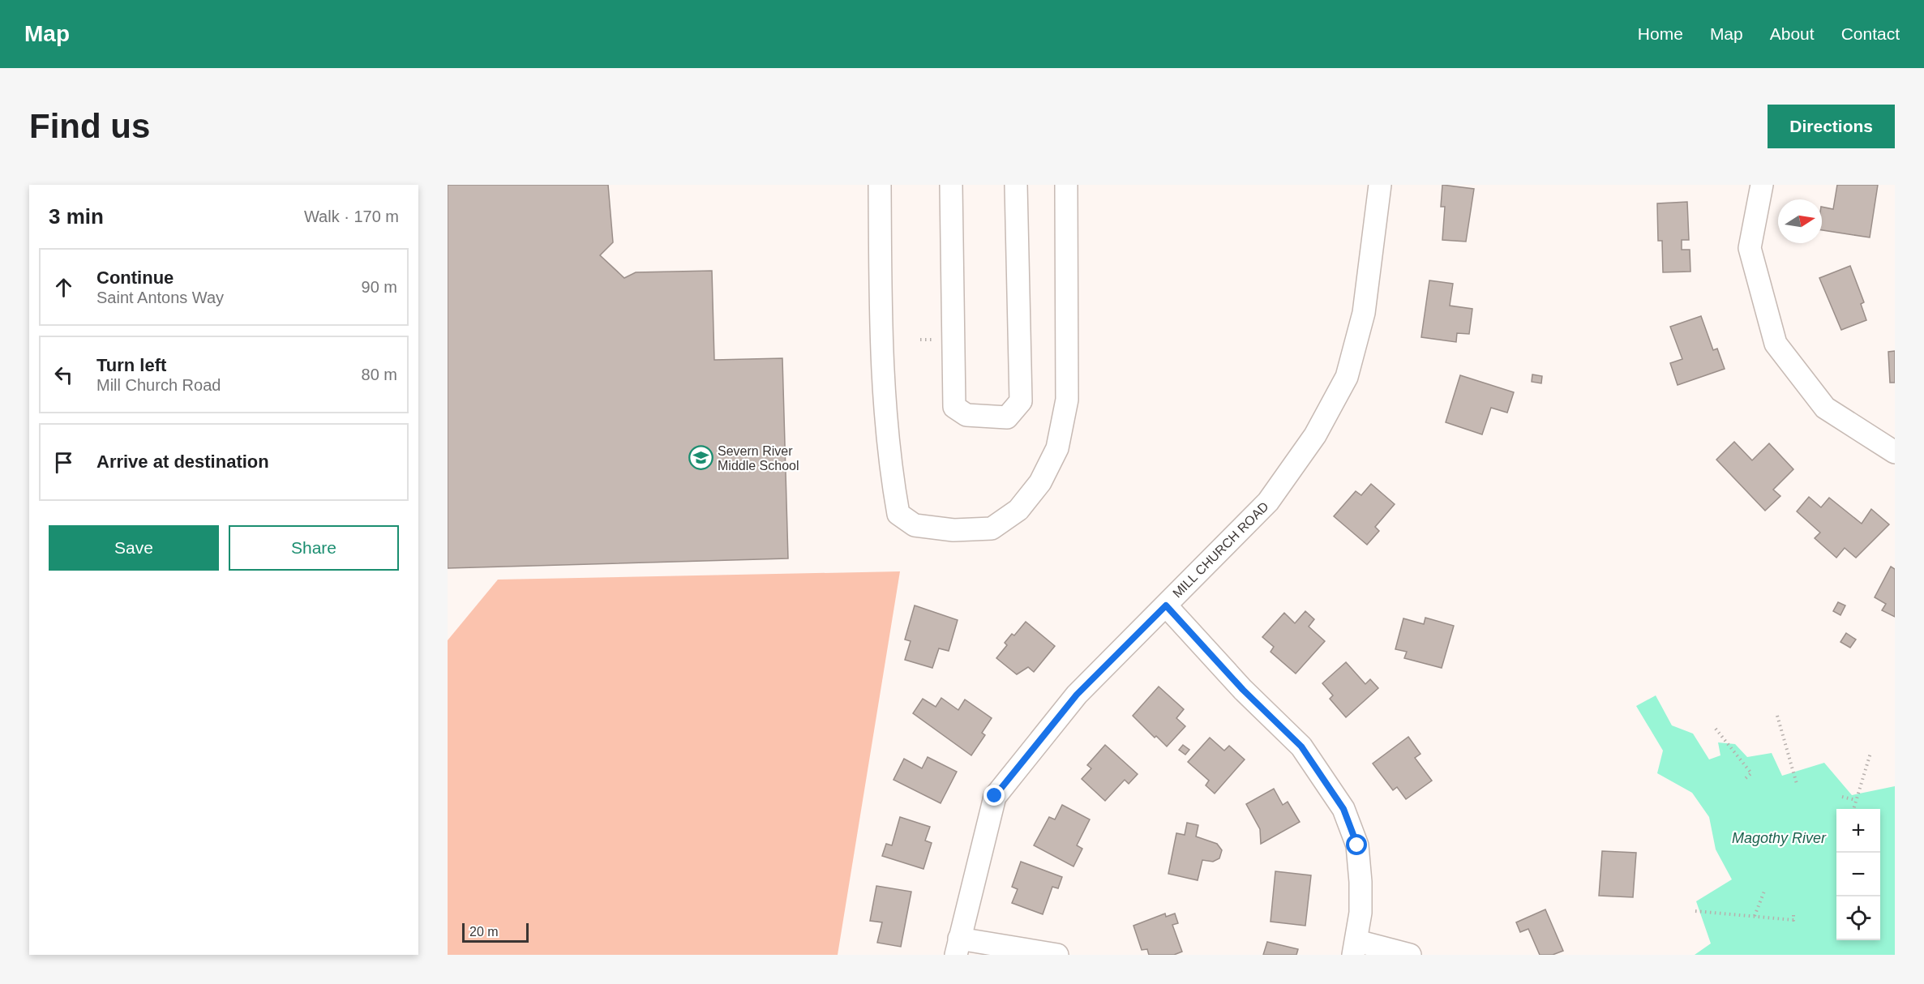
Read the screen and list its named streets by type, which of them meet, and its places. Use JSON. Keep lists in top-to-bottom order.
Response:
{
  "streets": {
    "street": ["MILL CHURCH ROAD"]
  },
  "water": ["Magothy River"],
  "places": {
    "school or university": ["Severn River Middle School"]
  },
  "scale_bar": "20 m",
  "north": "right",
  "page": {
    "header": "Map",
    "nav": [
      "Home",
      "Map",
      "About",
      "Contact"
    ],
    "buttons": [
      "Directions",
      ["Save", "Share"]
    ],
    "title": "Find us",
    "heading": ["3 min", "Walk · 170 m"],
    "list": [
      ["Continue", "Saint Antons Way", "90 m"],
      ["Turn left", "Mill Church Road", "80 m"],
      "Arrive at destination"
    ],
    "map_buttons": ["+", "−"],
    "scale": "20 m"
  }
}
